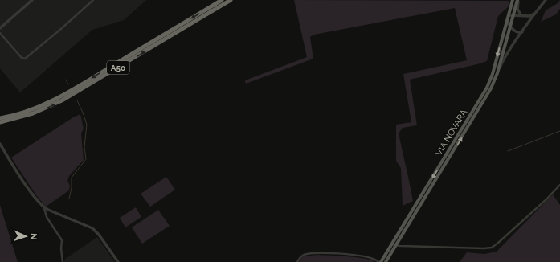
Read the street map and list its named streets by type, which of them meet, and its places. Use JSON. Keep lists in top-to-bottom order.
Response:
{
  "streets": {
    "highway": ["A50"],
    "main road": ["VIA NOVARA"]
  },
  "north": "right"
}
